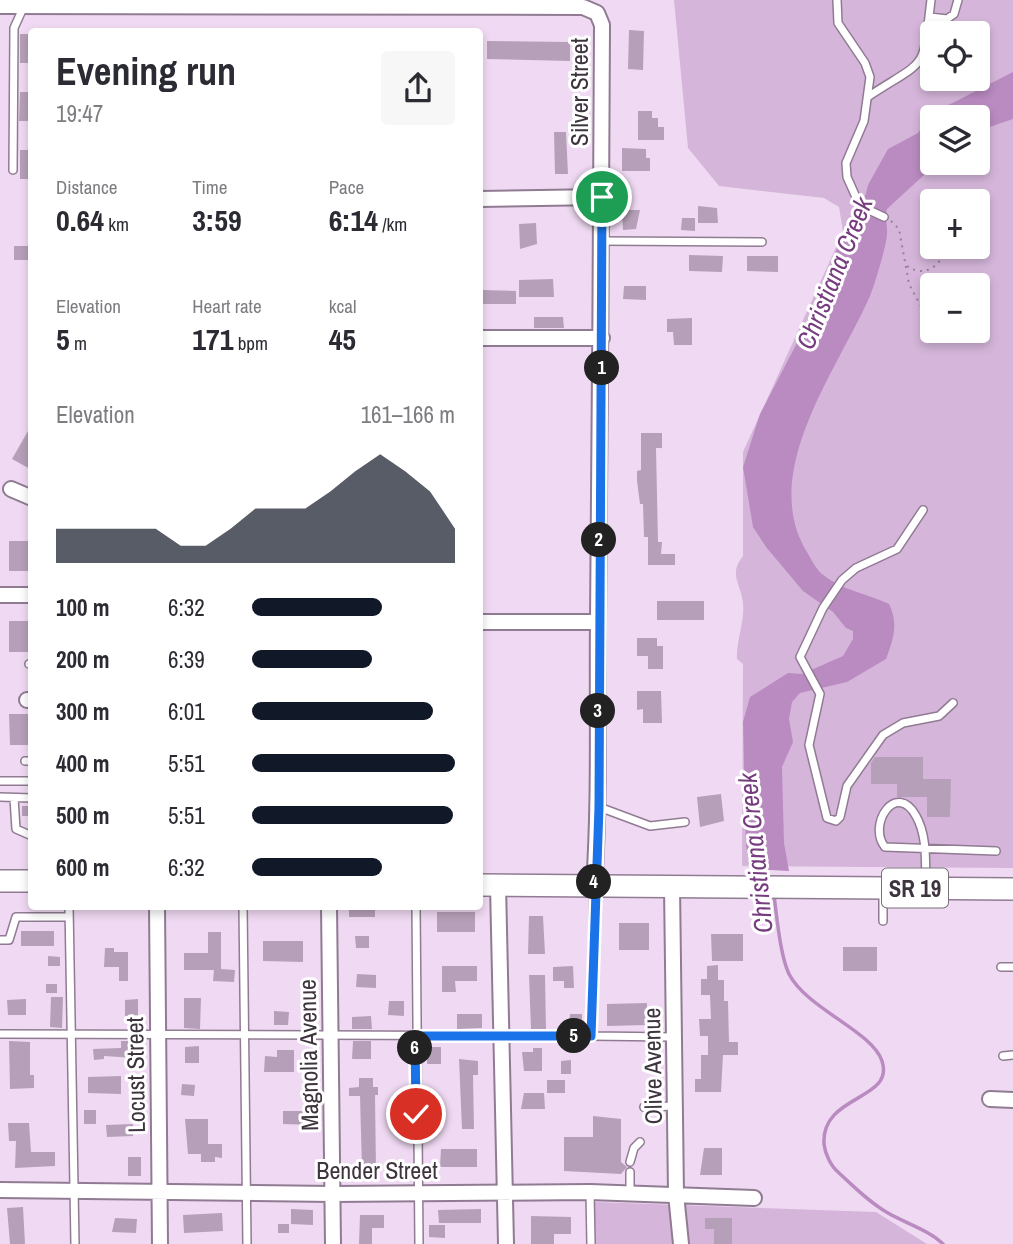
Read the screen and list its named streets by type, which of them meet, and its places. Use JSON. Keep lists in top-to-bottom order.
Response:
{
  "streets": {
    "main road": ["SR 19"],
    "street": [
      "Silver Street",
      "Magnolia Avenue",
      "Olive Avenue",
      "Locust Street",
      "Bender Street"
    ]
  },
  "crossings": [
    ["Silver Street", "SR 19"],
    ["SR 19", "Olive Avenue"],
    ["Magnolia Avenue", "Bender Street"],
    ["Olive Avenue", "Bender Street"],
    ["Locust Street", "Bender Street"]
  ],
  "water": ["Christiana Creek"],
  "page": {
    "map_buttons": ["+", "−"],
    "heading": ["Evening run", "19:47"],
    "stats": [
      ["Distance", "0.64 km"],
      ["Time", "3:59"],
      ["Pace", "6:14 /km"],
      ["Elevation", "5 m"],
      ["Heart rate", "171 bpm"],
      ["kcal", "45"]
    ],
    "pins": [
      "1",
      "2",
      "3",
      "4",
      "5",
      "6"
    ],
    "chart": ["Elevation", "161–166 m"],
    "list": [
      {
        "name": "100 m",
        "note": "6:32"
      },
      {
        "name": "200 m",
        "note": "6:39"
      },
      {
        "name": "300 m",
        "note": "6:01"
      },
      {
        "name": "400 m",
        "note": "5:51"
      },
      {
        "name": "500 m",
        "note": "5:51"
      },
      {
        "name": "600 m",
        "note": "6:32"
      }
    ]
  }
}
